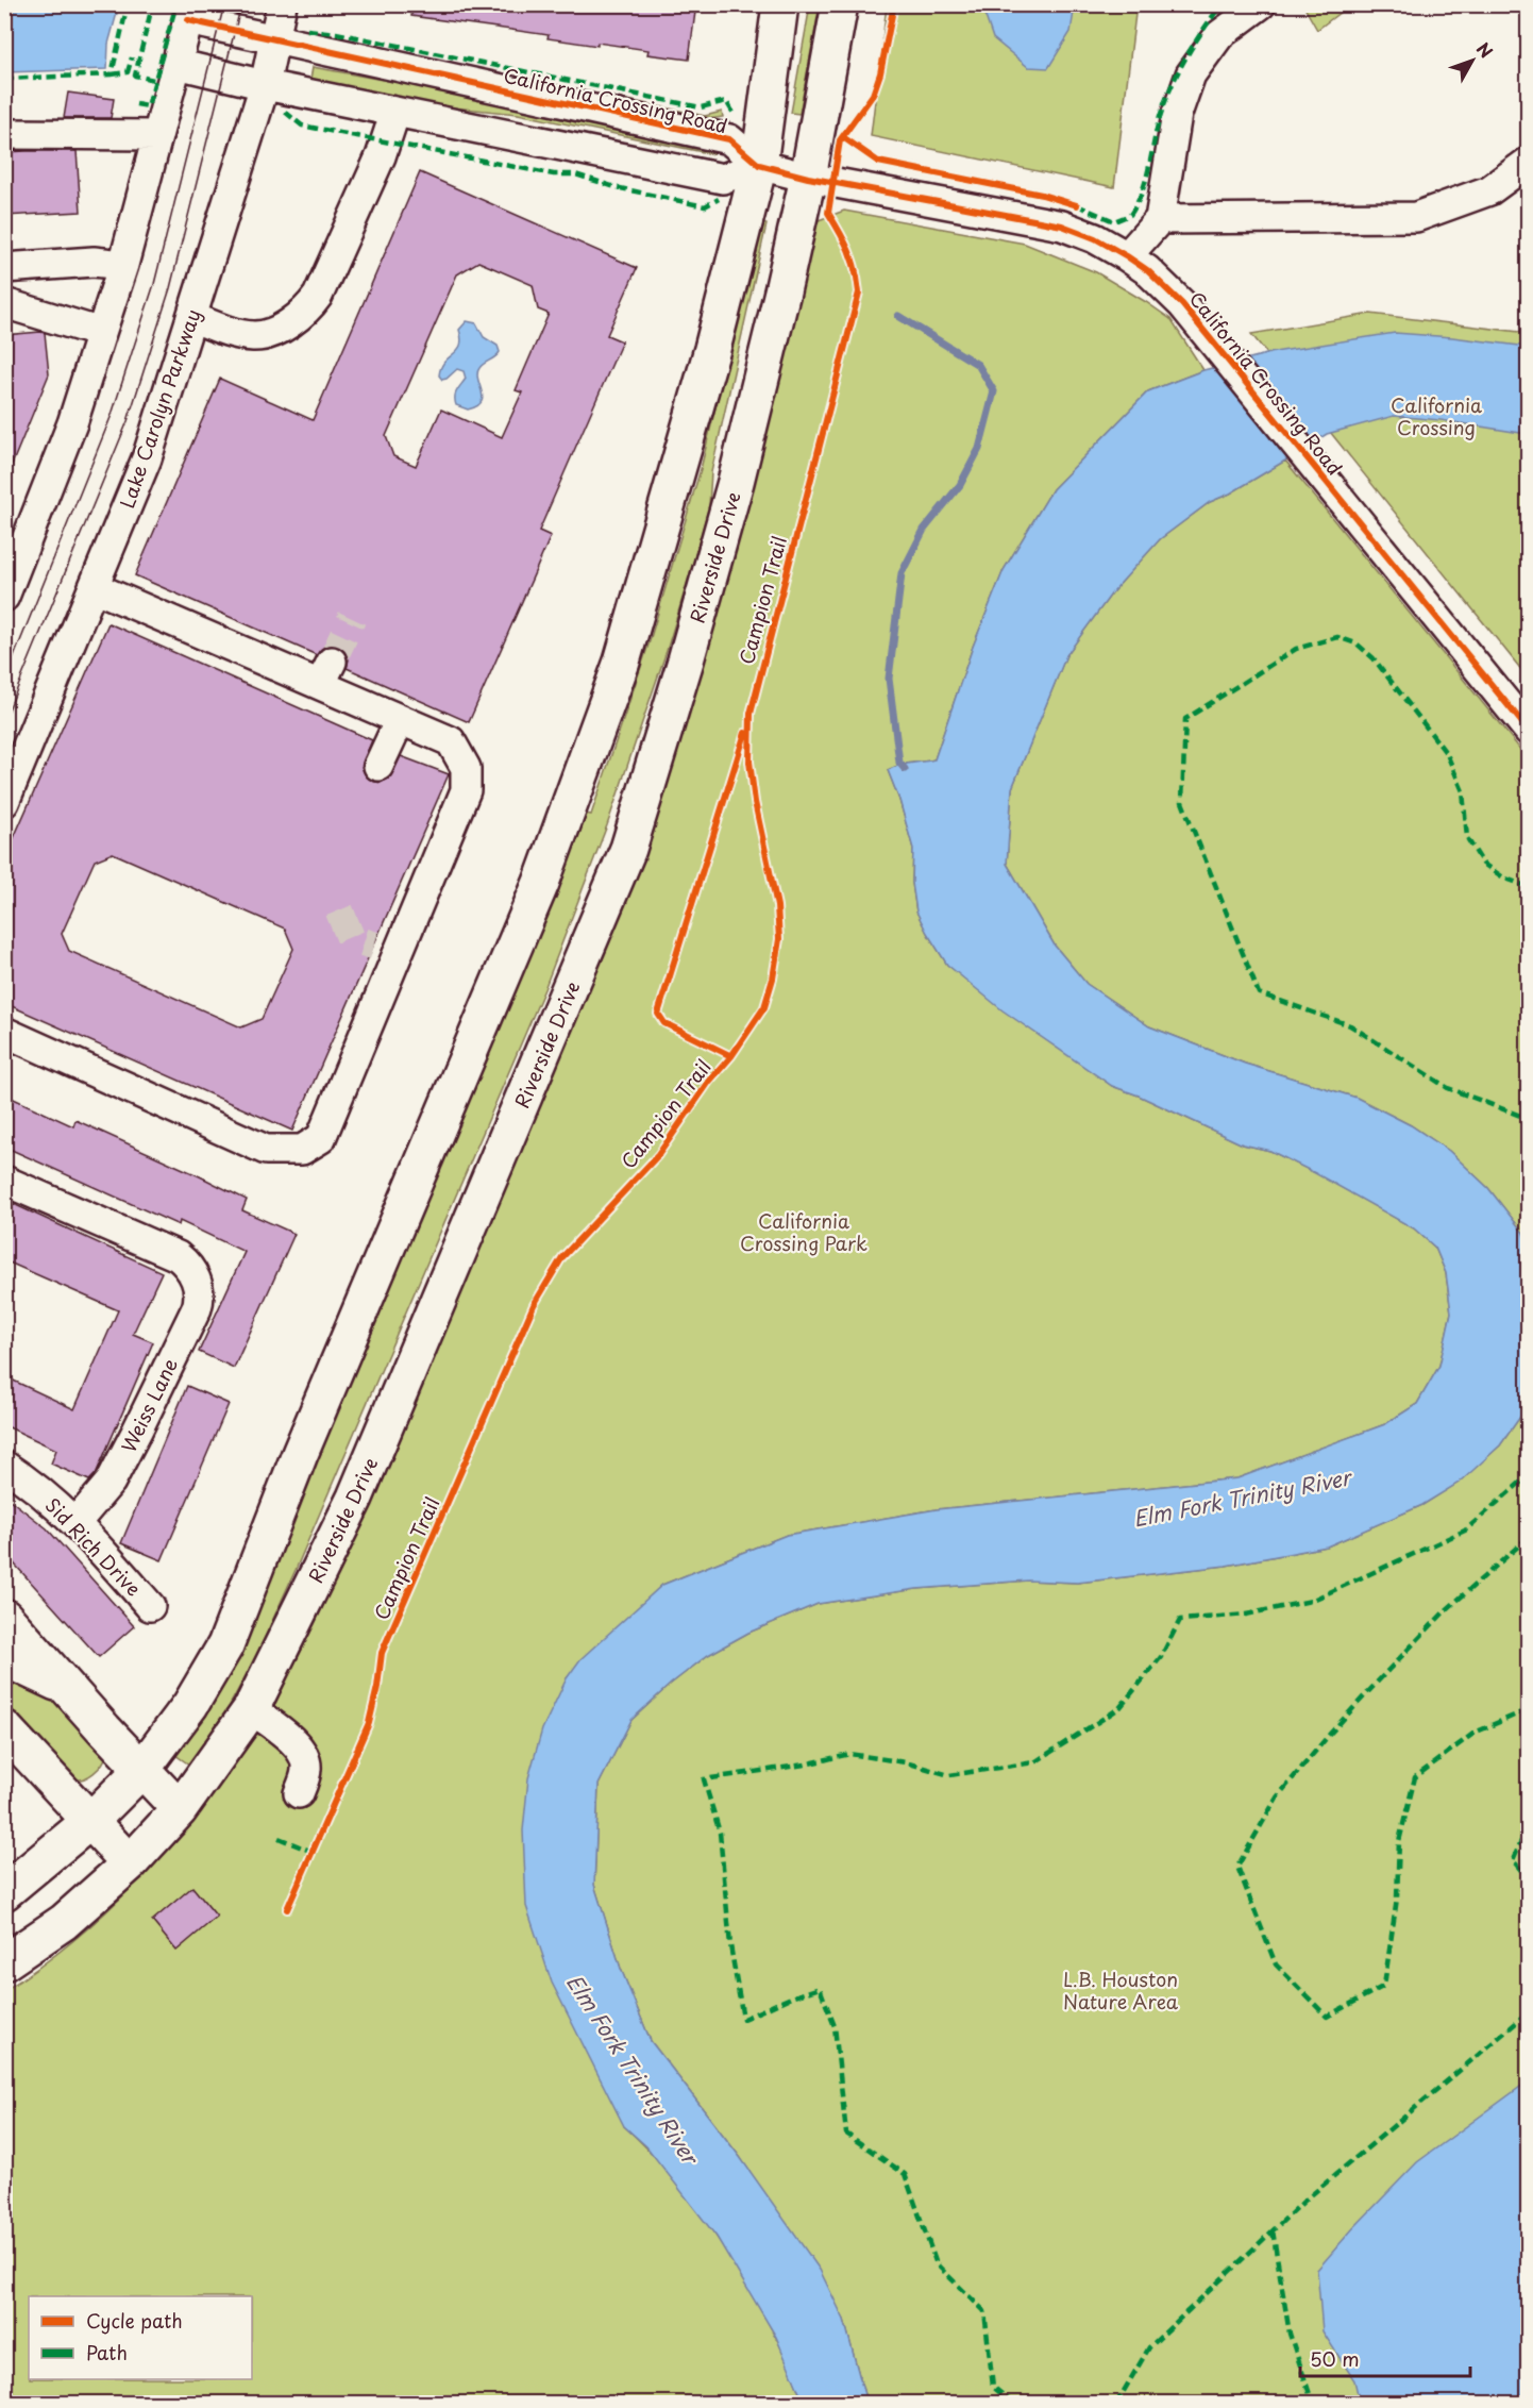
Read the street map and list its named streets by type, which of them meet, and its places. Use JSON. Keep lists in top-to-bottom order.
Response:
{
  "streets": {
    "main road": ["Riverside Drive"],
    "street": [
      "California Crossing Road",
      "Lake Carolyn Parkway",
      "Weiss Lane",
      "Sid Rich Drive"
    ],
    "cycle path": ["Campion Trail"]
  },
  "crossings": [
    ["California Crossing Road", "Lake Carolyn Parkway"],
    ["California Crossing Road", "Riverside Drive"],
    ["Weiss Lane", "Sid Rich Drive"]
  ],
  "water": ["Elm Fork Trinity River"],
  "parks": ["California Crossing", "California Crossing Park", "L.B. Houston Nature Area"],
  "legend": ["Cycle path", "Path"],
  "scale_bar": "50 m",
  "north": "top right"
}
